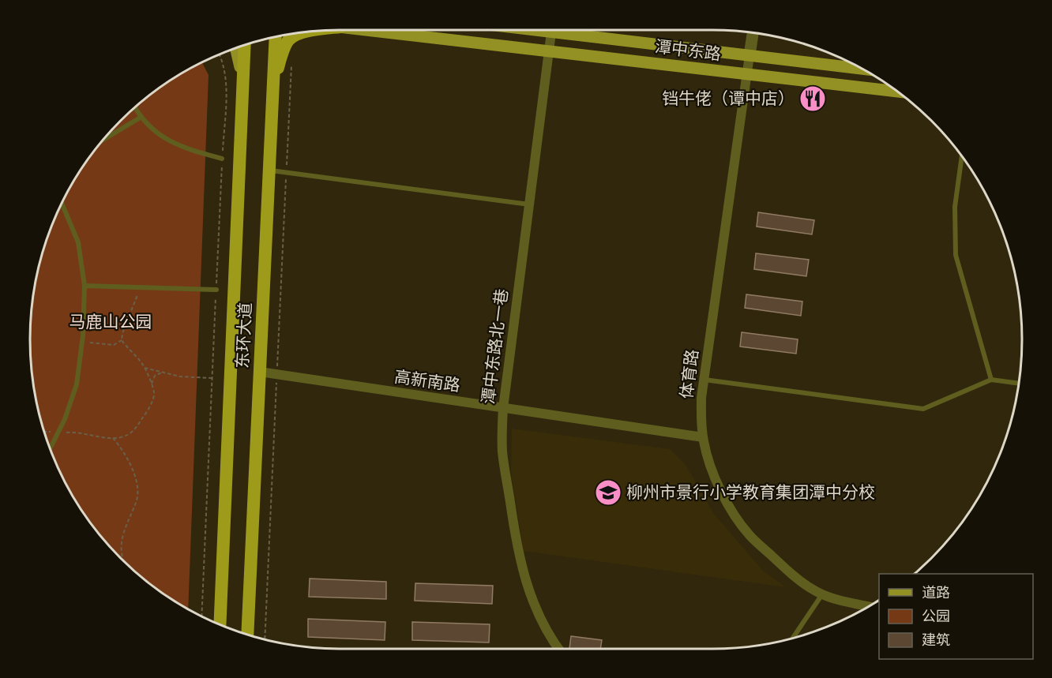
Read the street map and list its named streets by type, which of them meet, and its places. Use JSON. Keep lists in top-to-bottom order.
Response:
{
  "streets": {
    "highway": ["东环大道"],
    "main road": ["潭中东路"],
    "street": ["潭中东路北一巷", "体育路", "高新南路"]
  },
  "crossings": [
    ["潭中东路", "潭中东路北一巷"],
    ["潭中东路", "体育路"],
    ["东环大道", "高新南路"],
    ["潭中东路北一巷", "高新南路"],
    ["体育路", "高新南路"]
  ],
  "parks": ["马鹿山公园"],
  "places": {
    "restaurant": ["铛牛佬（谭中店）"],
    "school or university": ["柳州市景行小学教育集团潭中分校"]
  },
  "legend": ["道路", "公园", "建筑"]
}
